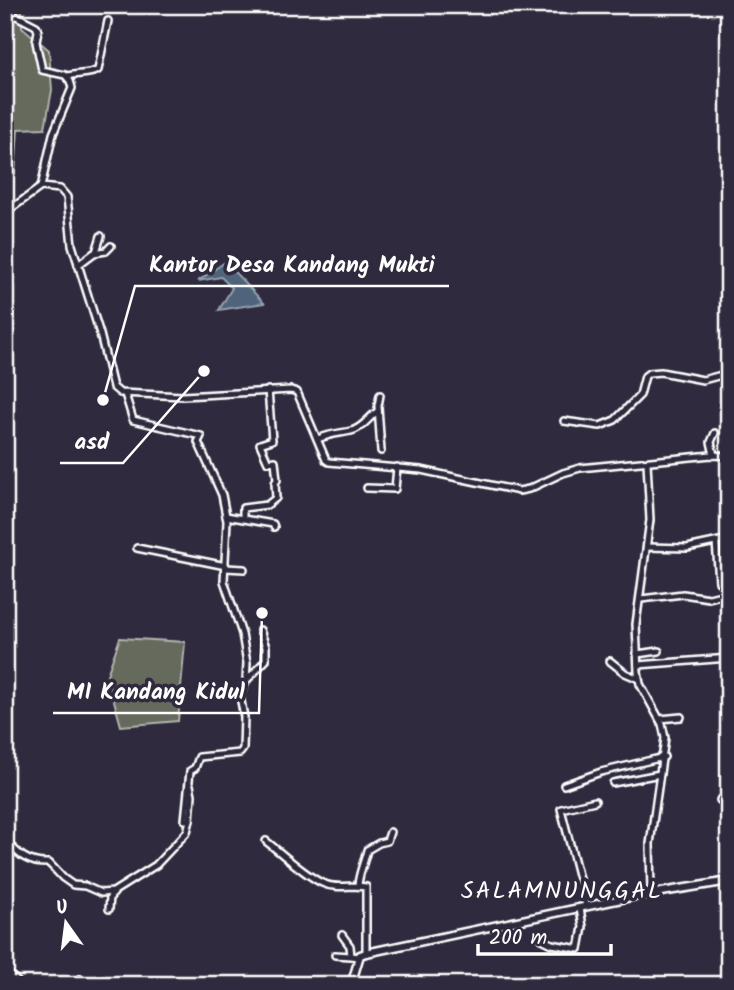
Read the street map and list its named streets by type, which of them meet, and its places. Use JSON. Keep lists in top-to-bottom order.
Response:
{
  "districts": ["SALAMNUNGGAL"],
  "places": ["asd", "Kantor Desa Kandang Mukti", "MI Kandang Kidul"],
  "scale_bar": "200 m",
  "north": "top"
}
